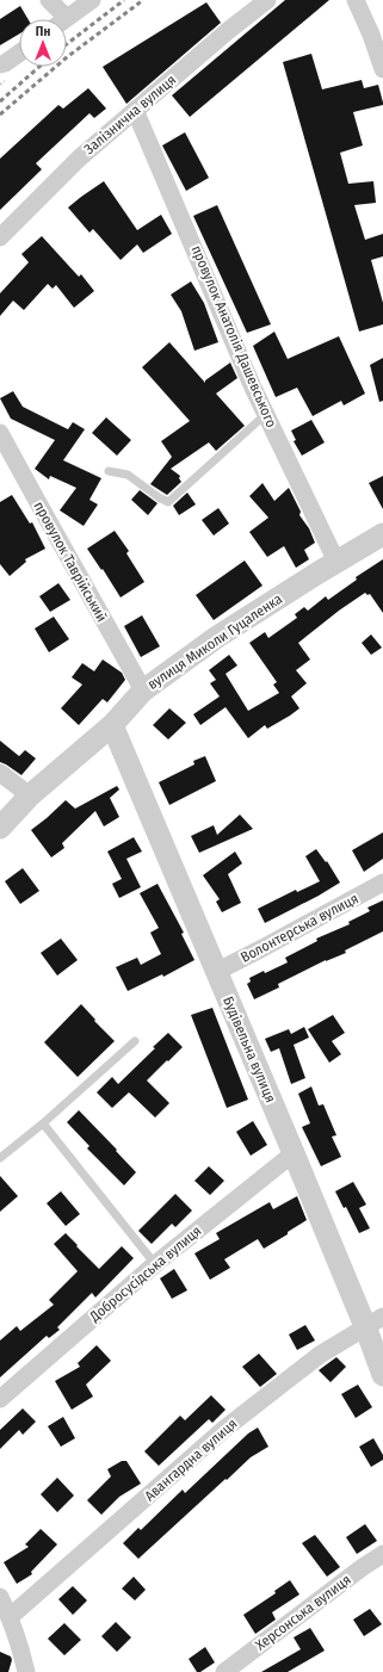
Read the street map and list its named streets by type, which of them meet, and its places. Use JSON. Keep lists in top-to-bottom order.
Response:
{
  "streets": {
    "street": [
      "Залізнична вулиця",
      "провулок Анатолія Дашевського",
      "провулок Таврійський",
      "вулиця Миколи Гуцаленка",
      "Волонтерська вулиця",
      "Будівельна вулиця",
      "Добросусідська вулиця",
      "Авангардна вулиця",
      "Херсонська вулиця"
    ]
  },
  "crossings": [
    ["Залізнична вулиця", "провулок Анатолія Дашевського"],
    ["провулок Анатолія Дашевського", "вулиця Миколи Гуцаленка"],
    ["провулок Таврійський", "вулиця Миколи Гуцаленка"],
    ["вулиця Миколи Гуцаленка", "Будівельна вулиця"],
    ["Волонтерська вулиця", "Будівельна вулиця"],
    ["Будівельна вулиця", "Добросусідська вулиця"],
    ["Будівельна вулиця", "Авангардна вулиця"]
  ],
  "north": "top"
}
